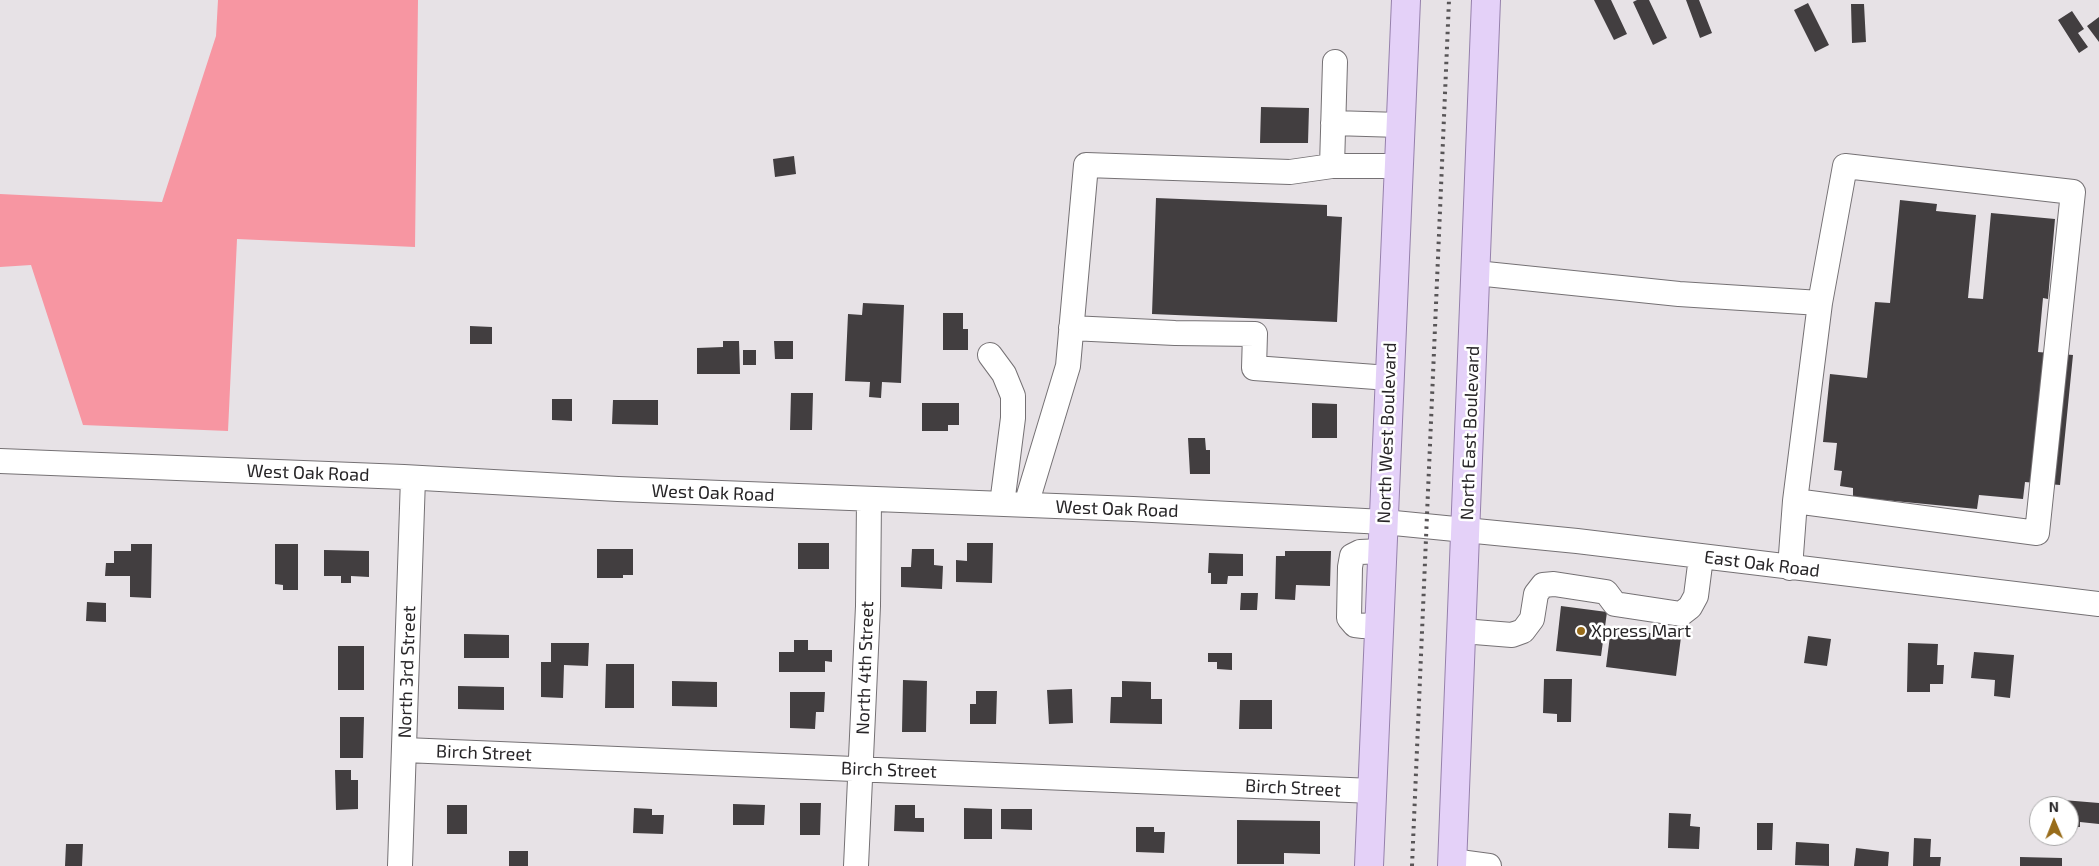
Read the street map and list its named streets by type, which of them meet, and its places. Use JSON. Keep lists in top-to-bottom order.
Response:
{
  "streets": {
    "main road": ["North West Boulevard", "North East Boulevard"],
    "street": [
      "West Oak Road",
      "East Oak Road",
      "North 4th Street",
      "North 3rd Street",
      "Birch Street"
    ]
  },
  "crossings": [
    ["North West Boulevard", "West Oak Road"],
    ["North West Boulevard", "Birch Street"],
    ["North East Boulevard", "East Oak Road"],
    ["West Oak Road", "East Oak Road"],
    ["West Oak Road", "North 4th Street"],
    ["West Oak Road", "North 3rd Street"],
    ["North 4th Street", "Birch Street"],
    ["North 3rd Street", "Birch Street"]
  ],
  "places": ["Xpress Mart"],
  "north": "top"
}
